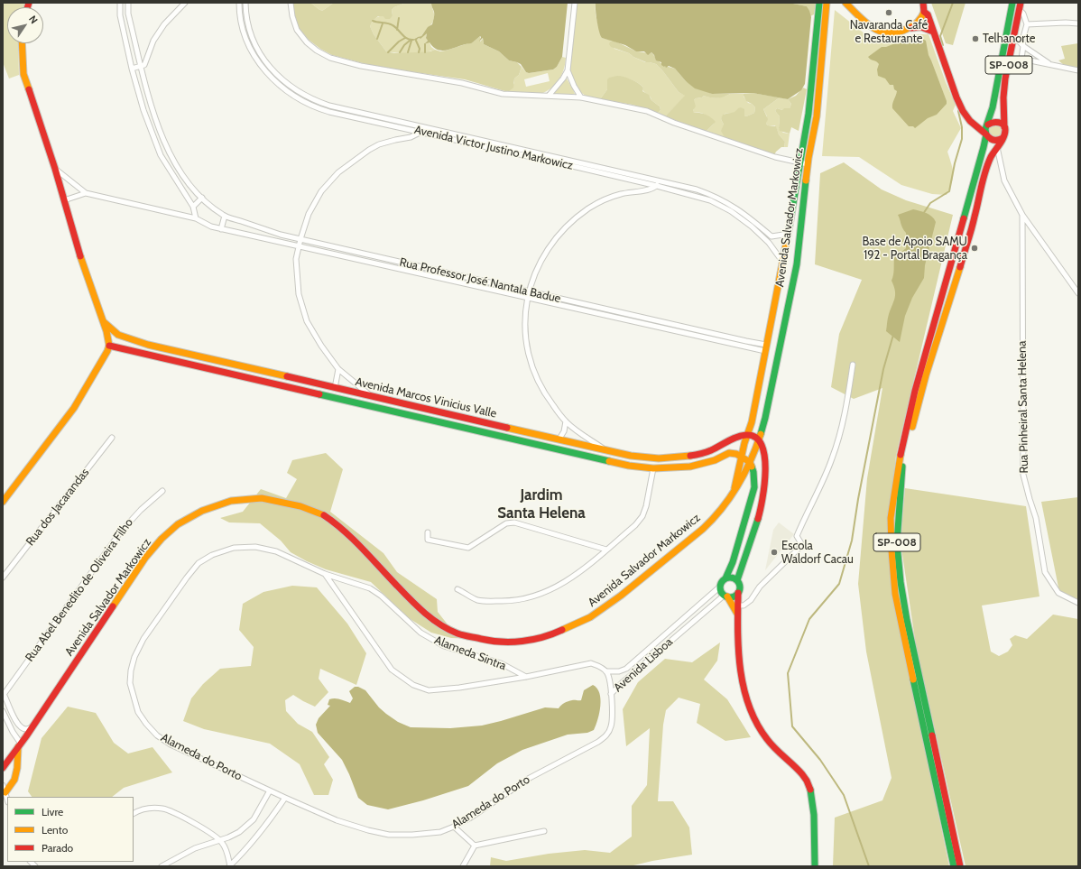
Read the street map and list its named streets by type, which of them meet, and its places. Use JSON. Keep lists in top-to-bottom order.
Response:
{
  "streets": {
    "street": [
      "SP-008",
      "Avenida Victor Justino Markowicz",
      "Avenida Salvador Markowicz",
      "Rua Professor José Nantala Badue",
      "Avenida Marcos Vinicius Valle",
      "Rua Pinheiral Santa Helena",
      "Rua dos Jacarandas",
      "Rua Abel Benedito de Oliveira Filho",
      "Alameda Sintra",
      "Avenida Lisboa",
      "Alameda do Porto"
    ]
  },
  "crossings": [
    ["Avenida Victor Justino Markowicz", "Avenida Salvador Markowicz"],
    ["Avenida Salvador Markowicz", "Rua Professor José Nantala Badue"],
    ["Avenida Salvador Markowicz", "Avenida Marcos Vinicius Valle"],
    ["Alameda Sintra", "Alameda do Porto"],
    ["Avenida Lisboa", "Alameda do Porto"]
  ],
  "districts": ["Jardim Santa Helena"],
  "places": [
    "Navaranda Café e Restaurante",
    "Telhanorte",
    "Base de Apoio SAMU 192 - Portal Bragança",
    "Escola Waldorf Cacau"
  ],
  "legend": ["Livre", "Lento", "Parado"],
  "north": "top right"
}
